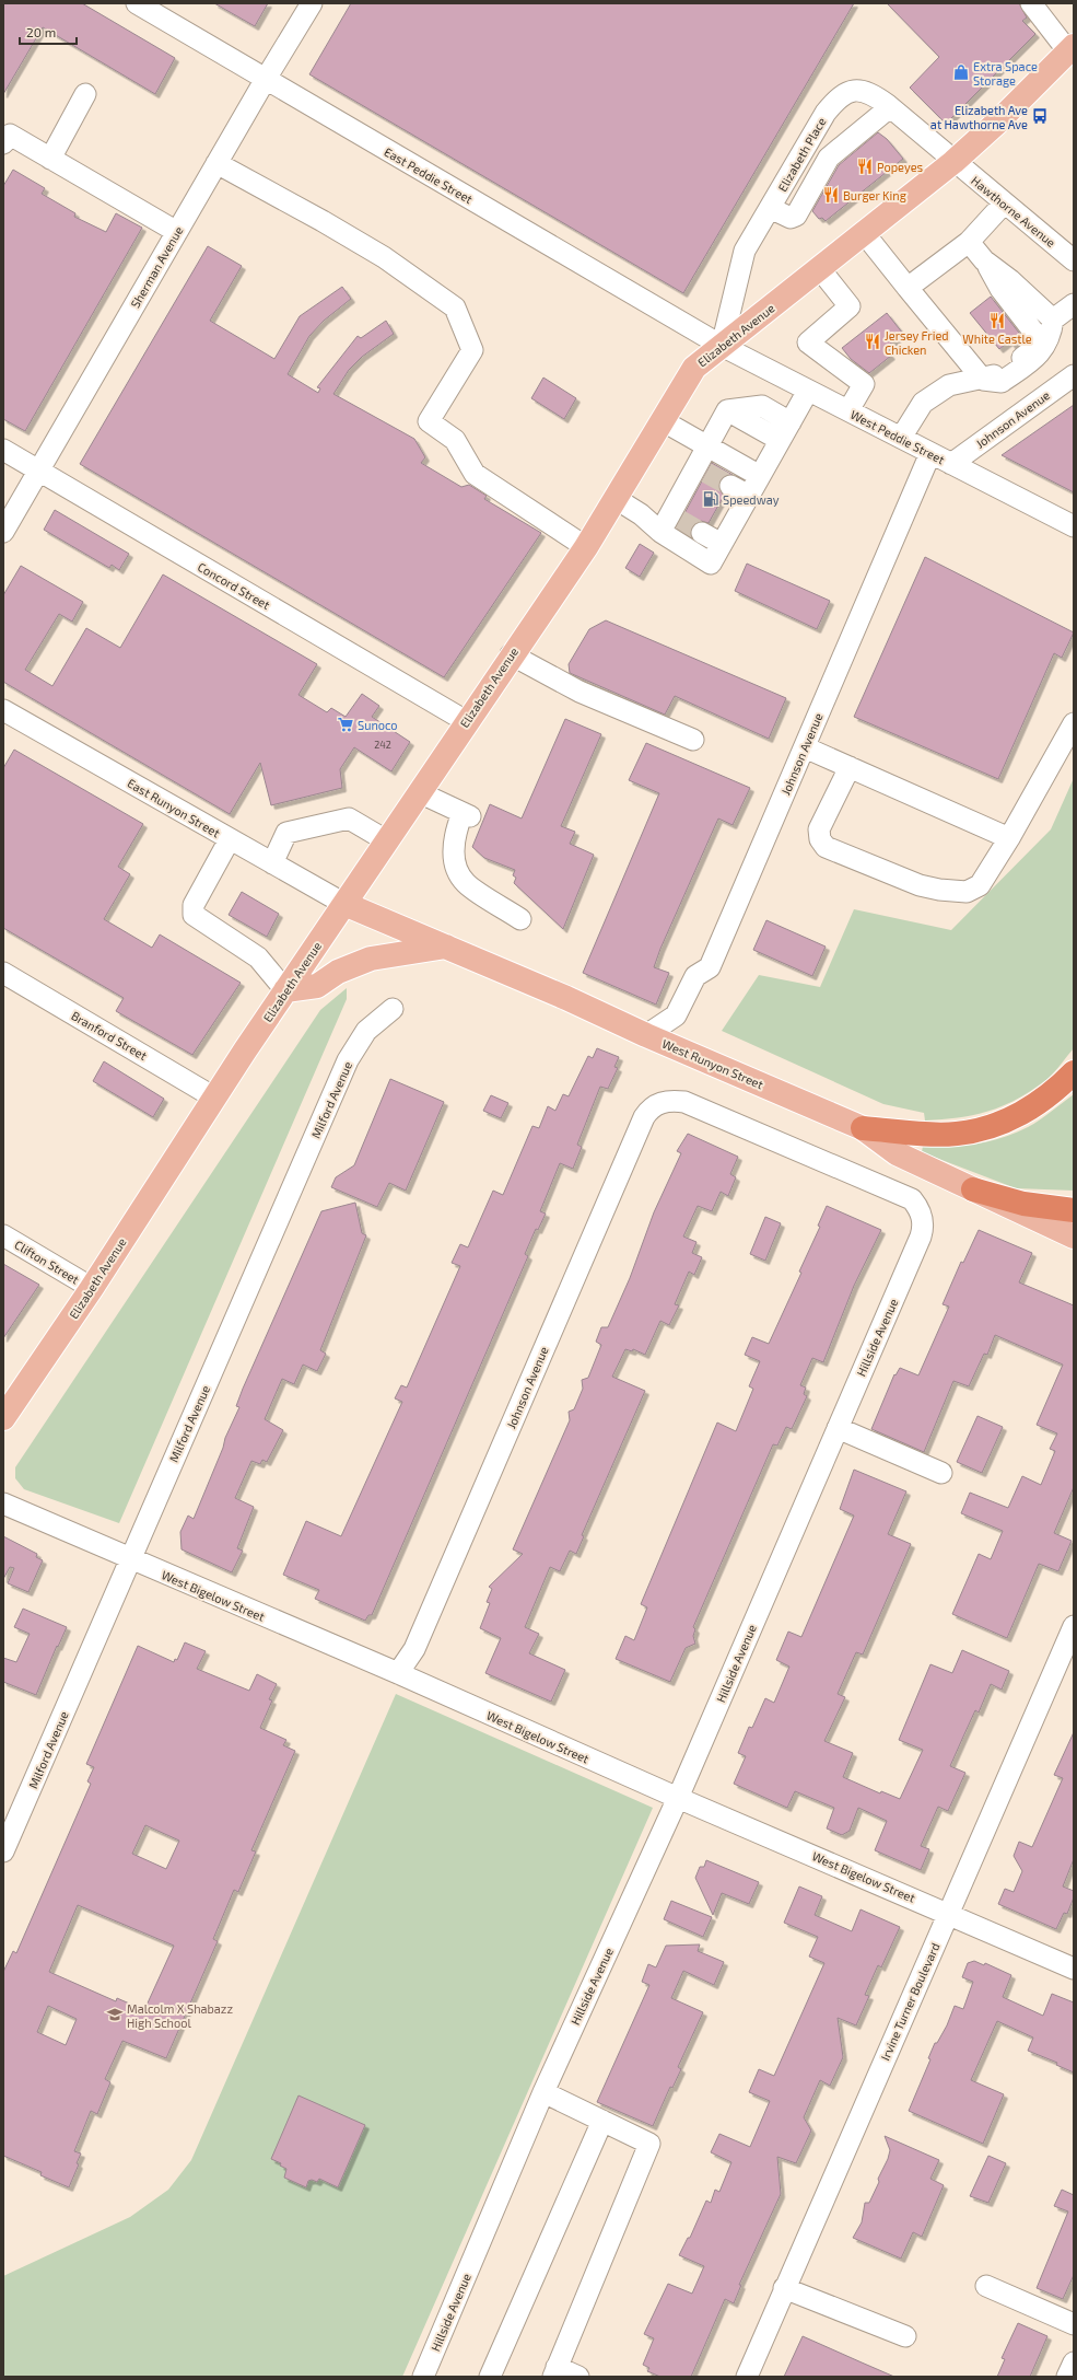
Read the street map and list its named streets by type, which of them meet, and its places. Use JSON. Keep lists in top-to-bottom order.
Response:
{
  "streets": {
    "main road": ["Elizabeth Avenue", "West Runyon Street"],
    "street": [
      "Elizabeth Place",
      "East Peddie Street",
      "Hawthorne Avenue",
      "Sherman Avenue",
      "Johnson Avenue",
      "West Peddie Street",
      "Concord Street",
      "East Runyon Street",
      "Branford Street",
      "Milford Avenue",
      "Clifton Street",
      "Hillside Avenue",
      "West Bigelow Street",
      "Irvine Turner Boulevard"
    ]
  },
  "crossings": [
    ["Elizabeth Place", "East Peddie Street"],
    ["Elizabeth Place", "Hawthorne Avenue"],
    ["Elizabeth Place", "Elizabeth Avenue"],
    ["Elizabeth Place", "West Peddie Street"],
    ["East Peddie Street", "Sherman Avenue"],
    ["East Peddie Street", "Elizabeth Avenue"],
    ["East Peddie Street", "West Peddie Street"],
    ["Hawthorne Avenue", "Elizabeth Avenue"],
    ["Sherman Avenue", "Concord Street"],
    ["Elizabeth Avenue", "West Peddie Street"],
    ["Elizabeth Avenue", "Concord Street"],
    ["Elizabeth Avenue", "East Runyon Street"],
    ["Elizabeth Avenue", "Branford Street"],
    ["Elizabeth Avenue", "West Runyon Street"],
    ["Elizabeth Avenue", "Clifton Street"],
    ["Johnson Avenue", "West Peddie Street"],
    ["Johnson Avenue", "West Runyon Street"],
    ["Johnson Avenue", "Hillside Avenue"],
    ["Johnson Avenue", "West Bigelow Street"],
    ["East Runyon Street", "West Runyon Street"],
    ["Milford Avenue", "West Bigelow Street"],
    ["Hillside Avenue", "West Bigelow Street"],
    ["West Bigelow Street", "Irvine Turner Boulevard"]
  ],
  "places": {
    "shop": ["Extra Space Storage"],
    "bus stop": ["Elizabeth Ave at Hawthorne Ave"],
    "restaurant": [
      "Popeyes",
      "Burger King",
      "White Castle",
      "Jersey Fried Chicken"
    ],
    "fuel station": ["Speedway"],
    "supermarket": ["Sunoco"],
    "school or university": ["Malcolm X Shabazz High School"]
  },
  "house_numbers": ["242"],
  "scale_bar": "20 m"
}
